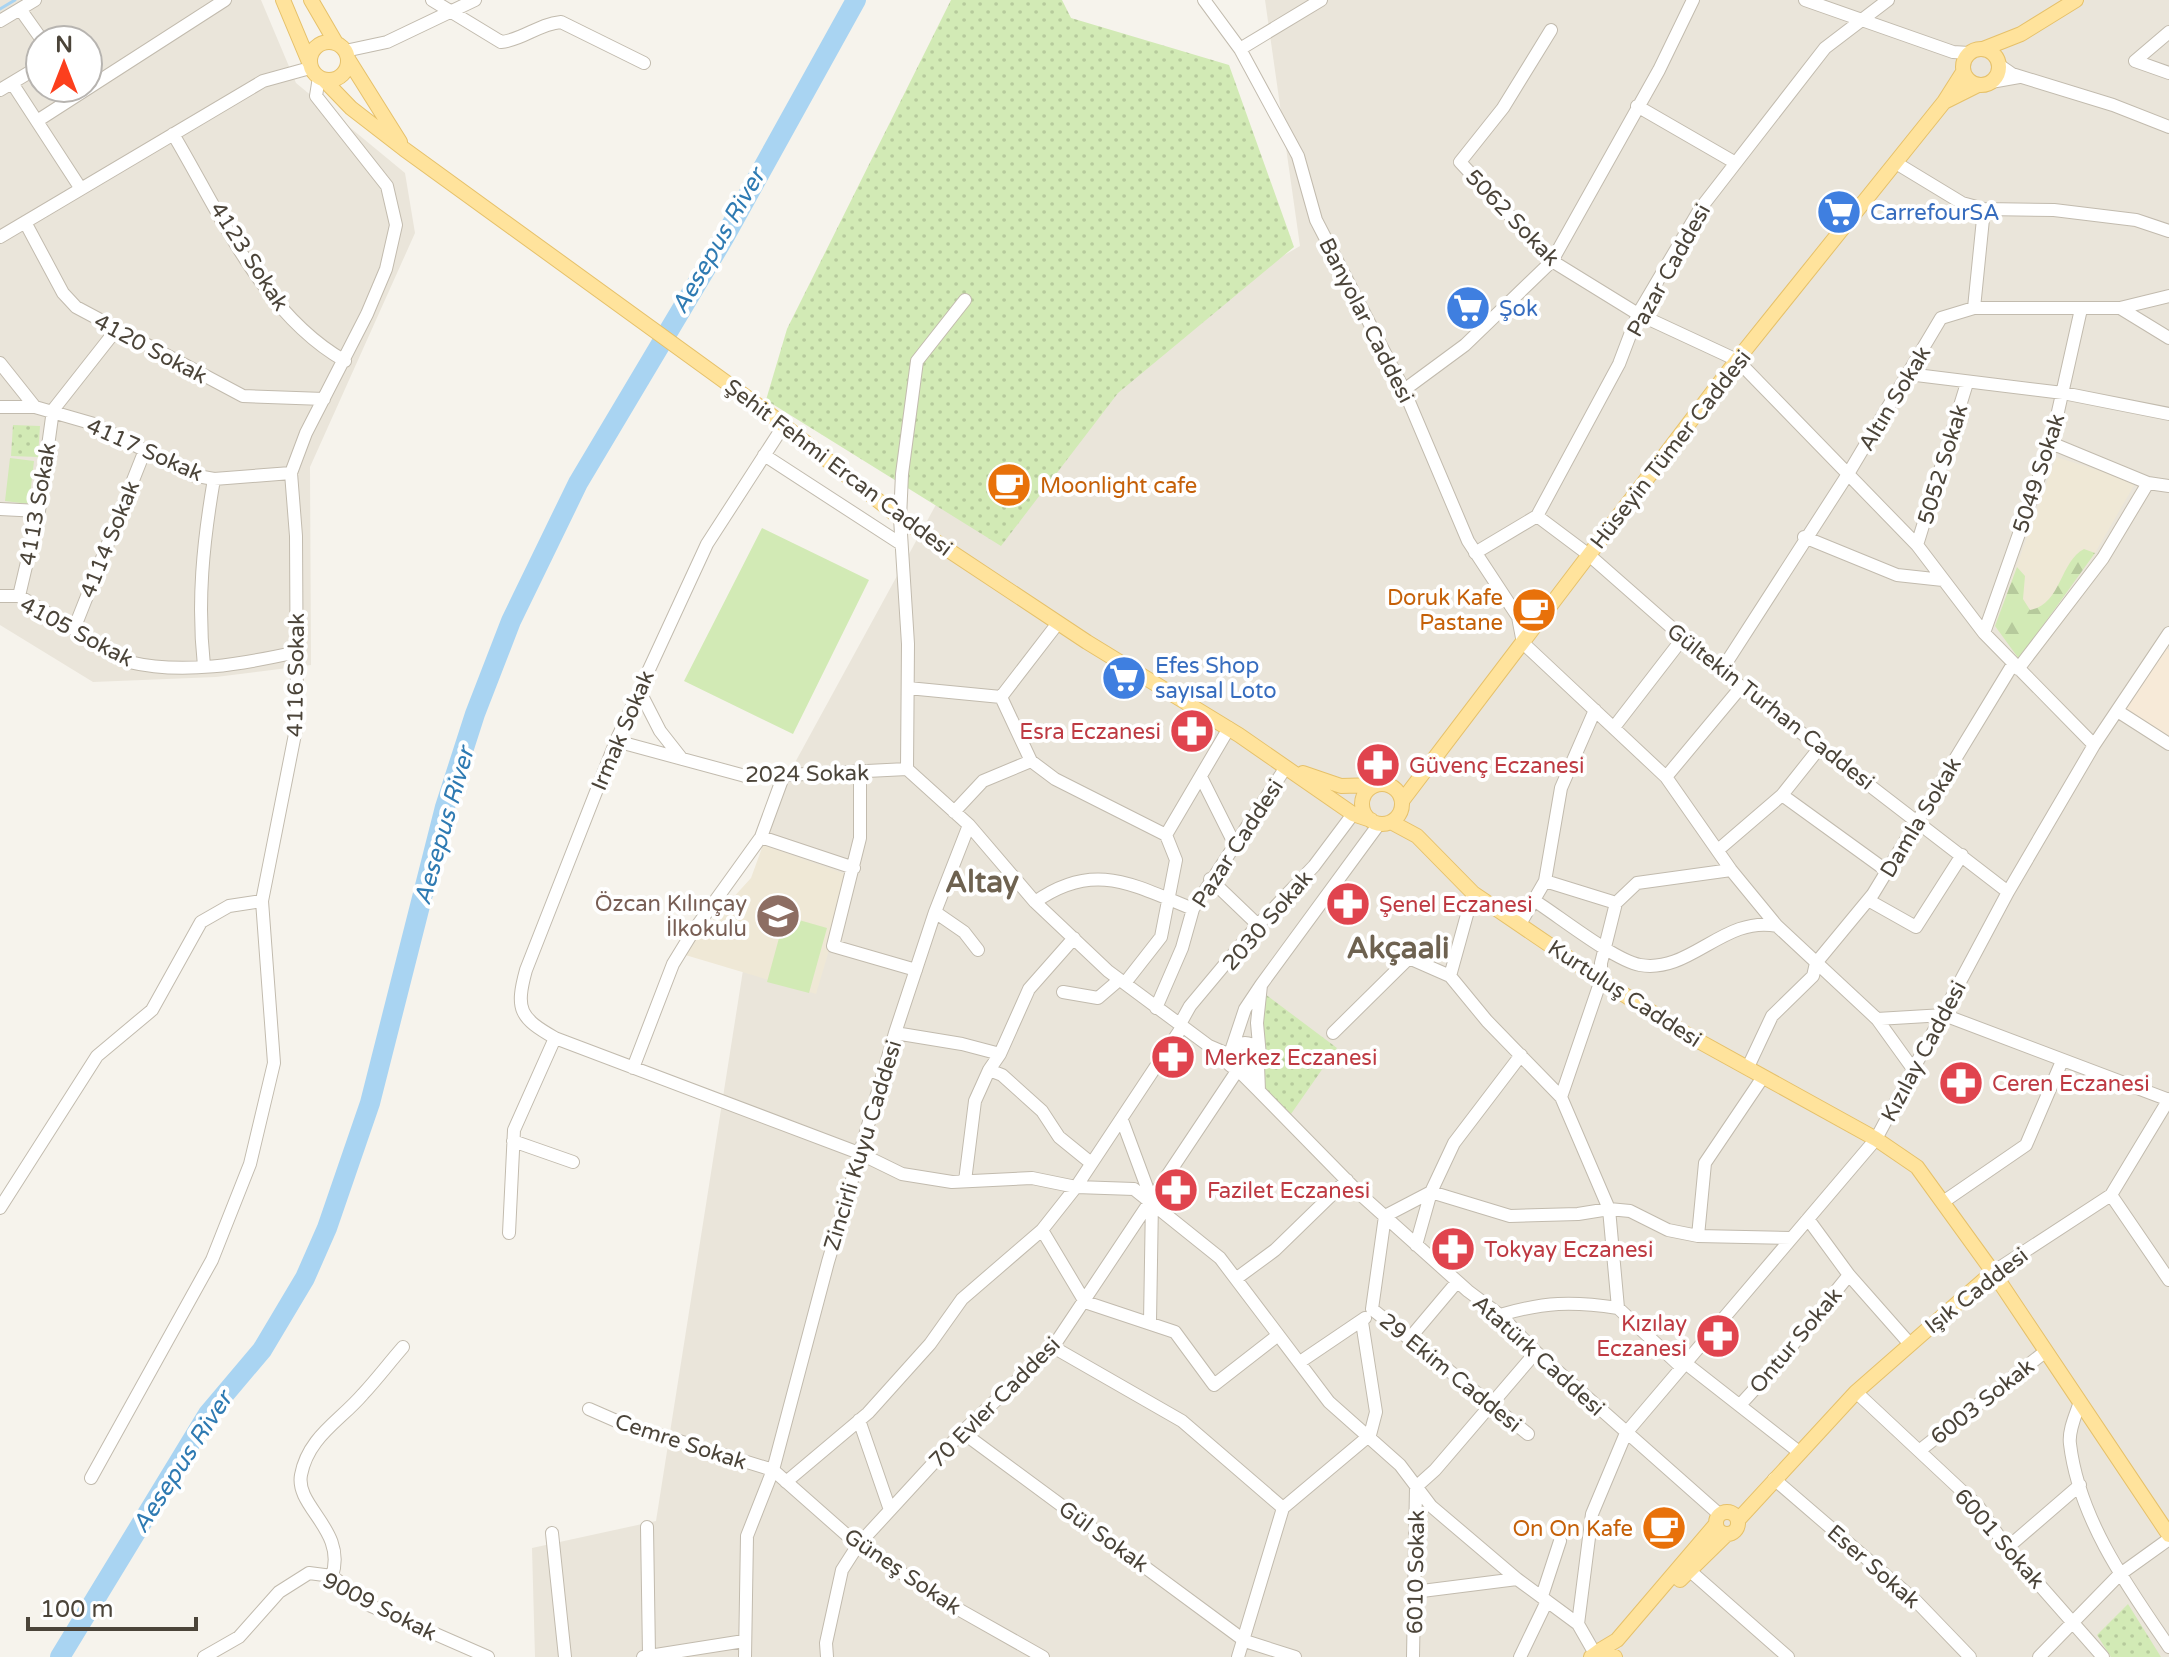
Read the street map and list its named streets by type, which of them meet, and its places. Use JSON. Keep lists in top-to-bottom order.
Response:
{
  "streets": {
    "main road": [
      "Hüseyin Tümer Caddesi",
      "Şehit Fehmi Ercan Caddesi",
      "Kurtuluş Caddesi",
      "Işık Caddesi"
    ],
    "street": [
      "5062 Sokak",
      "4123 Sokak",
      "Pazar Caddesi",
      "Banyolar Caddesi",
      "4120 Sokak",
      "Altın Sokak",
      "4117 Sokak",
      "5052 Sokak",
      "5049 Sokak",
      "4113 Sokak",
      "4114 Sokak",
      "4105 Sokak",
      "4116 Sokak",
      "Gültekin Turhan Caddesi",
      "Irmak Sokak",
      "2024 Sokak",
      "Damla Sokak",
      "2030 Sokak",
      "Kızılay Caddesi",
      "Zincirli Kuyu Caddesi",
      "Ontur Sokak",
      "Atatürk Caddesi",
      "29 Ekim Caddesi",
      "6003 Sokak",
      "70 Evler Caddesi",
      "Cemre Sokak",
      "Gül Sokak",
      "6001 Sokak",
      "Eser Sokak",
      "Güneş Sokak",
      "6010 Sokak",
      "9009 Sokak"
    ]
  },
  "crossings": [
    ["5062 Sokak", "Pazar Caddesi"],
    ["5062 Sokak", "Hüseyin Tümer Caddesi"],
    ["4123 Sokak", "4116 Sokak"],
    ["Pazar Caddesi", "Şehit Fehmi Ercan Caddesi"],
    ["Pazar Caddesi", "Gültekin Turhan Caddesi"],
    ["Banyolar Caddesi", "Hüseyin Tümer Caddesi"],
    ["4120 Sokak", "4116 Sokak"],
    ["Altın Sokak", "5049 Sokak"],
    ["Altın Sokak", "Gültekin Turhan Caddesi"],
    ["4117 Sokak", "4113 Sokak"],
    ["4117 Sokak", "4114 Sokak"],
    ["4117 Sokak", "4116 Sokak"],
    ["Hüseyin Tümer Caddesi", "Şehit Fehmi Ercan Caddesi"],
    ["Hüseyin Tümer Caddesi", "Gültekin Turhan Caddesi"],
    ["Hüseyin Tümer Caddesi", "Kurtuluş Caddesi"],
    ["Şehit Fehmi Ercan Caddesi", "4116 Sokak"],
    ["Şehit Fehmi Ercan Caddesi", "Irmak Sokak"],
    ["Şehit Fehmi Ercan Caddesi", "2030 Sokak"],
    ["Şehit Fehmi Ercan Caddesi", "Kurtuluş Caddesi"],
    ["4113 Sokak", "4105 Sokak"],
    ["4114 Sokak", "4105 Sokak"],
    ["4105 Sokak", "4116 Sokak"],
    ["Gültekin Turhan Caddesi", "Damla Sokak"],
    ["Gültekin Turhan Caddesi", "Kızılay Caddesi"],
    ["Irmak Sokak", "2024 Sokak"],
    ["Irmak Sokak", "2030 Sokak"],
    ["Irmak Sokak", "Zincirli Kuyu Caddesi"],
    ["Irmak Sokak", "70 Evler Caddesi"],
    ["Damla Sokak", "Kurtuluş Caddesi"],
    ["2030 Sokak", "Güneş Sokak"],
    ["Kurtuluş Caddesi", "Kızılay Caddesi"],
    ["Kurtuluş Caddesi", "Işık Caddesi"],
    ["Kurtuluş Caddesi", "6003 Sokak"],
    ["Kızılay Caddesi", "Atatürk Caddesi"],
    ["Zincirli Kuyu Caddesi", "Cemre Sokak"],
    ["Zincirli Kuyu Caddesi", "Güneş Sokak"],
    ["Işık Caddesi", "Atatürk Caddesi"],
    ["Işık Caddesi", "6001 Sokak"],
    ["Işık Caddesi", "Eser Sokak"],
    ["Atatürk Caddesi", "29 Ekim Caddesi"],
    ["Atatürk Caddesi", "70 Evler Caddesi"],
    ["6003 Sokak", "6001 Sokak"],
    ["70 Evler Caddesi", "Gül Sokak"],
    ["70 Evler Caddesi", "Güneş Sokak"],
    ["Cemre Sokak", "Güneş Sokak"]
  ],
  "districts": ["Altay", "Akçaali"],
  "water": ["Aesepus River"],
  "places": {
    "supermarket": ["CarrefourSA", "Şok", "Efes Shop sayısal Loto"],
    "cafe": ["Moonlight cafe", "Doruk Kafe Pastane", "On On Kafe"],
    "pharmacy": [
      "Esra Eczanesi",
      "Güvenç Eczanesi",
      "Şenel Eczanesi",
      "Merkez Eczanesi",
      "Ceren Eczanesi",
      "Fazilet Eczanesi",
      "Tokyay Eczanesi",
      "Kızılay Eczanesi"
    ],
    "school or university": ["Özcan Kılınçay İlkokulu"]
  },
  "scale_bar": "100 m",
  "north": "top"
}
